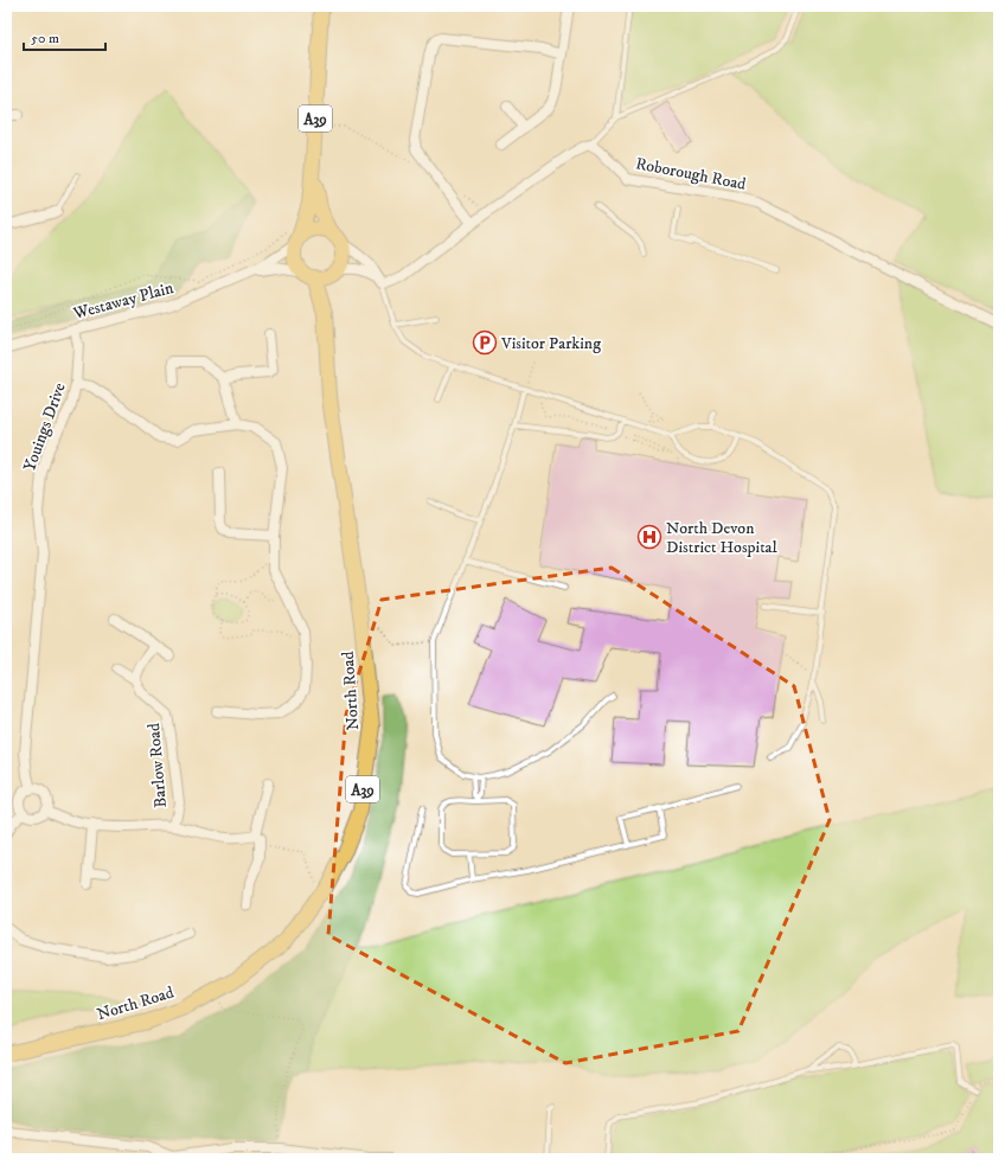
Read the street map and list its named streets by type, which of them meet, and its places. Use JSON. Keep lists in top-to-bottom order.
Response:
{
  "streets": {
    "main road": ["A39", "North Road"],
    "street": [
      "Roborough Road",
      "Westaway Plain",
      "Youings Drive",
      "Barlow Road"
    ]
  },
  "crossings": [
    ["A39", "Westaway Plain"],
    ["A39", "North Road"],
    ["Westaway Plain", "Youings Drive"],
    ["Westaway Plain", "North Road"]
  ],
  "places": {
    "parking": ["Visitor Parking"],
    "hospital": ["North Devon District Hospital"]
  },
  "scale_bar": "50 m"
}
